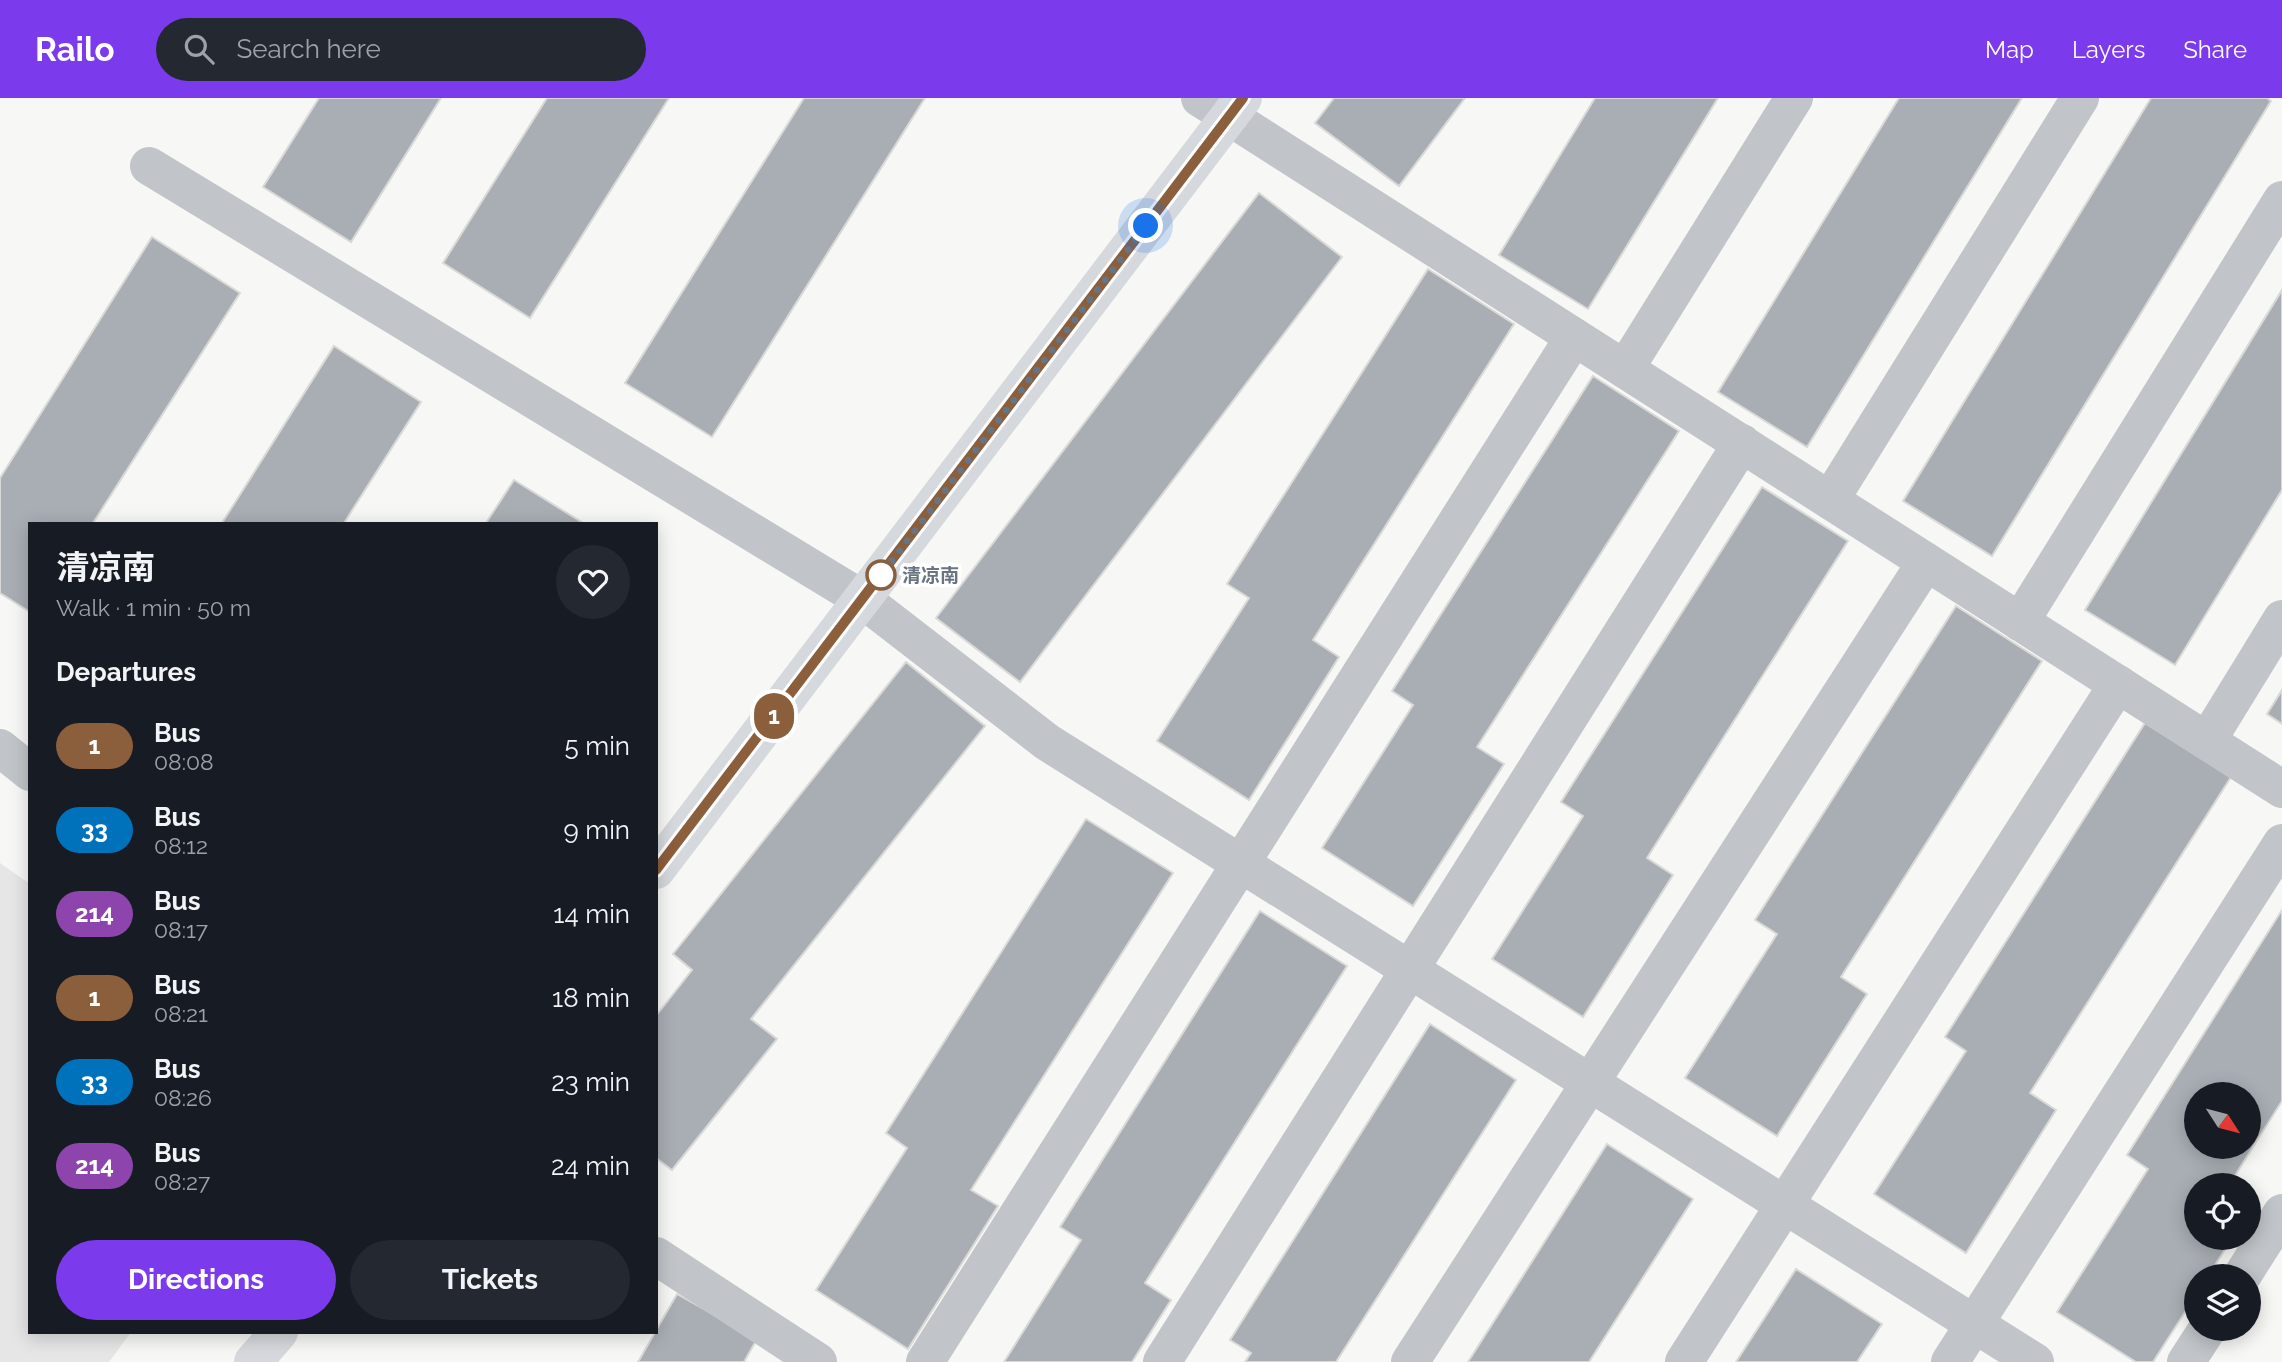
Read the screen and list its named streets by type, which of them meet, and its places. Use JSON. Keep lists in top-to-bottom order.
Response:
{
  "places": ["清凉南"],
  "lines": ["bus line 1"],
  "north": "bottom right",
  "page": {
    "header": "Railo",
    "search": "Search here",
    "nav": ["Map", "Layers", "Share"],
    "on_map": "1",
    "heading": [
      ["清凉南", "Walk · 1 min · 50 m"],
      "Departures"
    ],
    "list": [
      {
        "mark": "1",
        "name": "Bus",
        "note": "08:08",
        "value": "5 min"
      },
      {
        "mark": "33",
        "name": "Bus",
        "note": "08:12",
        "value": "9 min"
      },
      {
        "mark": "214",
        "name": "Bus",
        "note": "08:17",
        "value": "14 min"
      },
      {
        "mark": "1",
        "name": "Bus",
        "note": "08:21",
        "value": "18 min"
      },
      {
        "mark": "33",
        "name": "Bus",
        "note": "08:26",
        "value": "23 min"
      },
      {
        "mark": "214",
        "name": "Bus",
        "note": "08:27",
        "value": "24 min"
      }
    ],
    "buttons": ["Directions", "Tickets"]
  }
}
